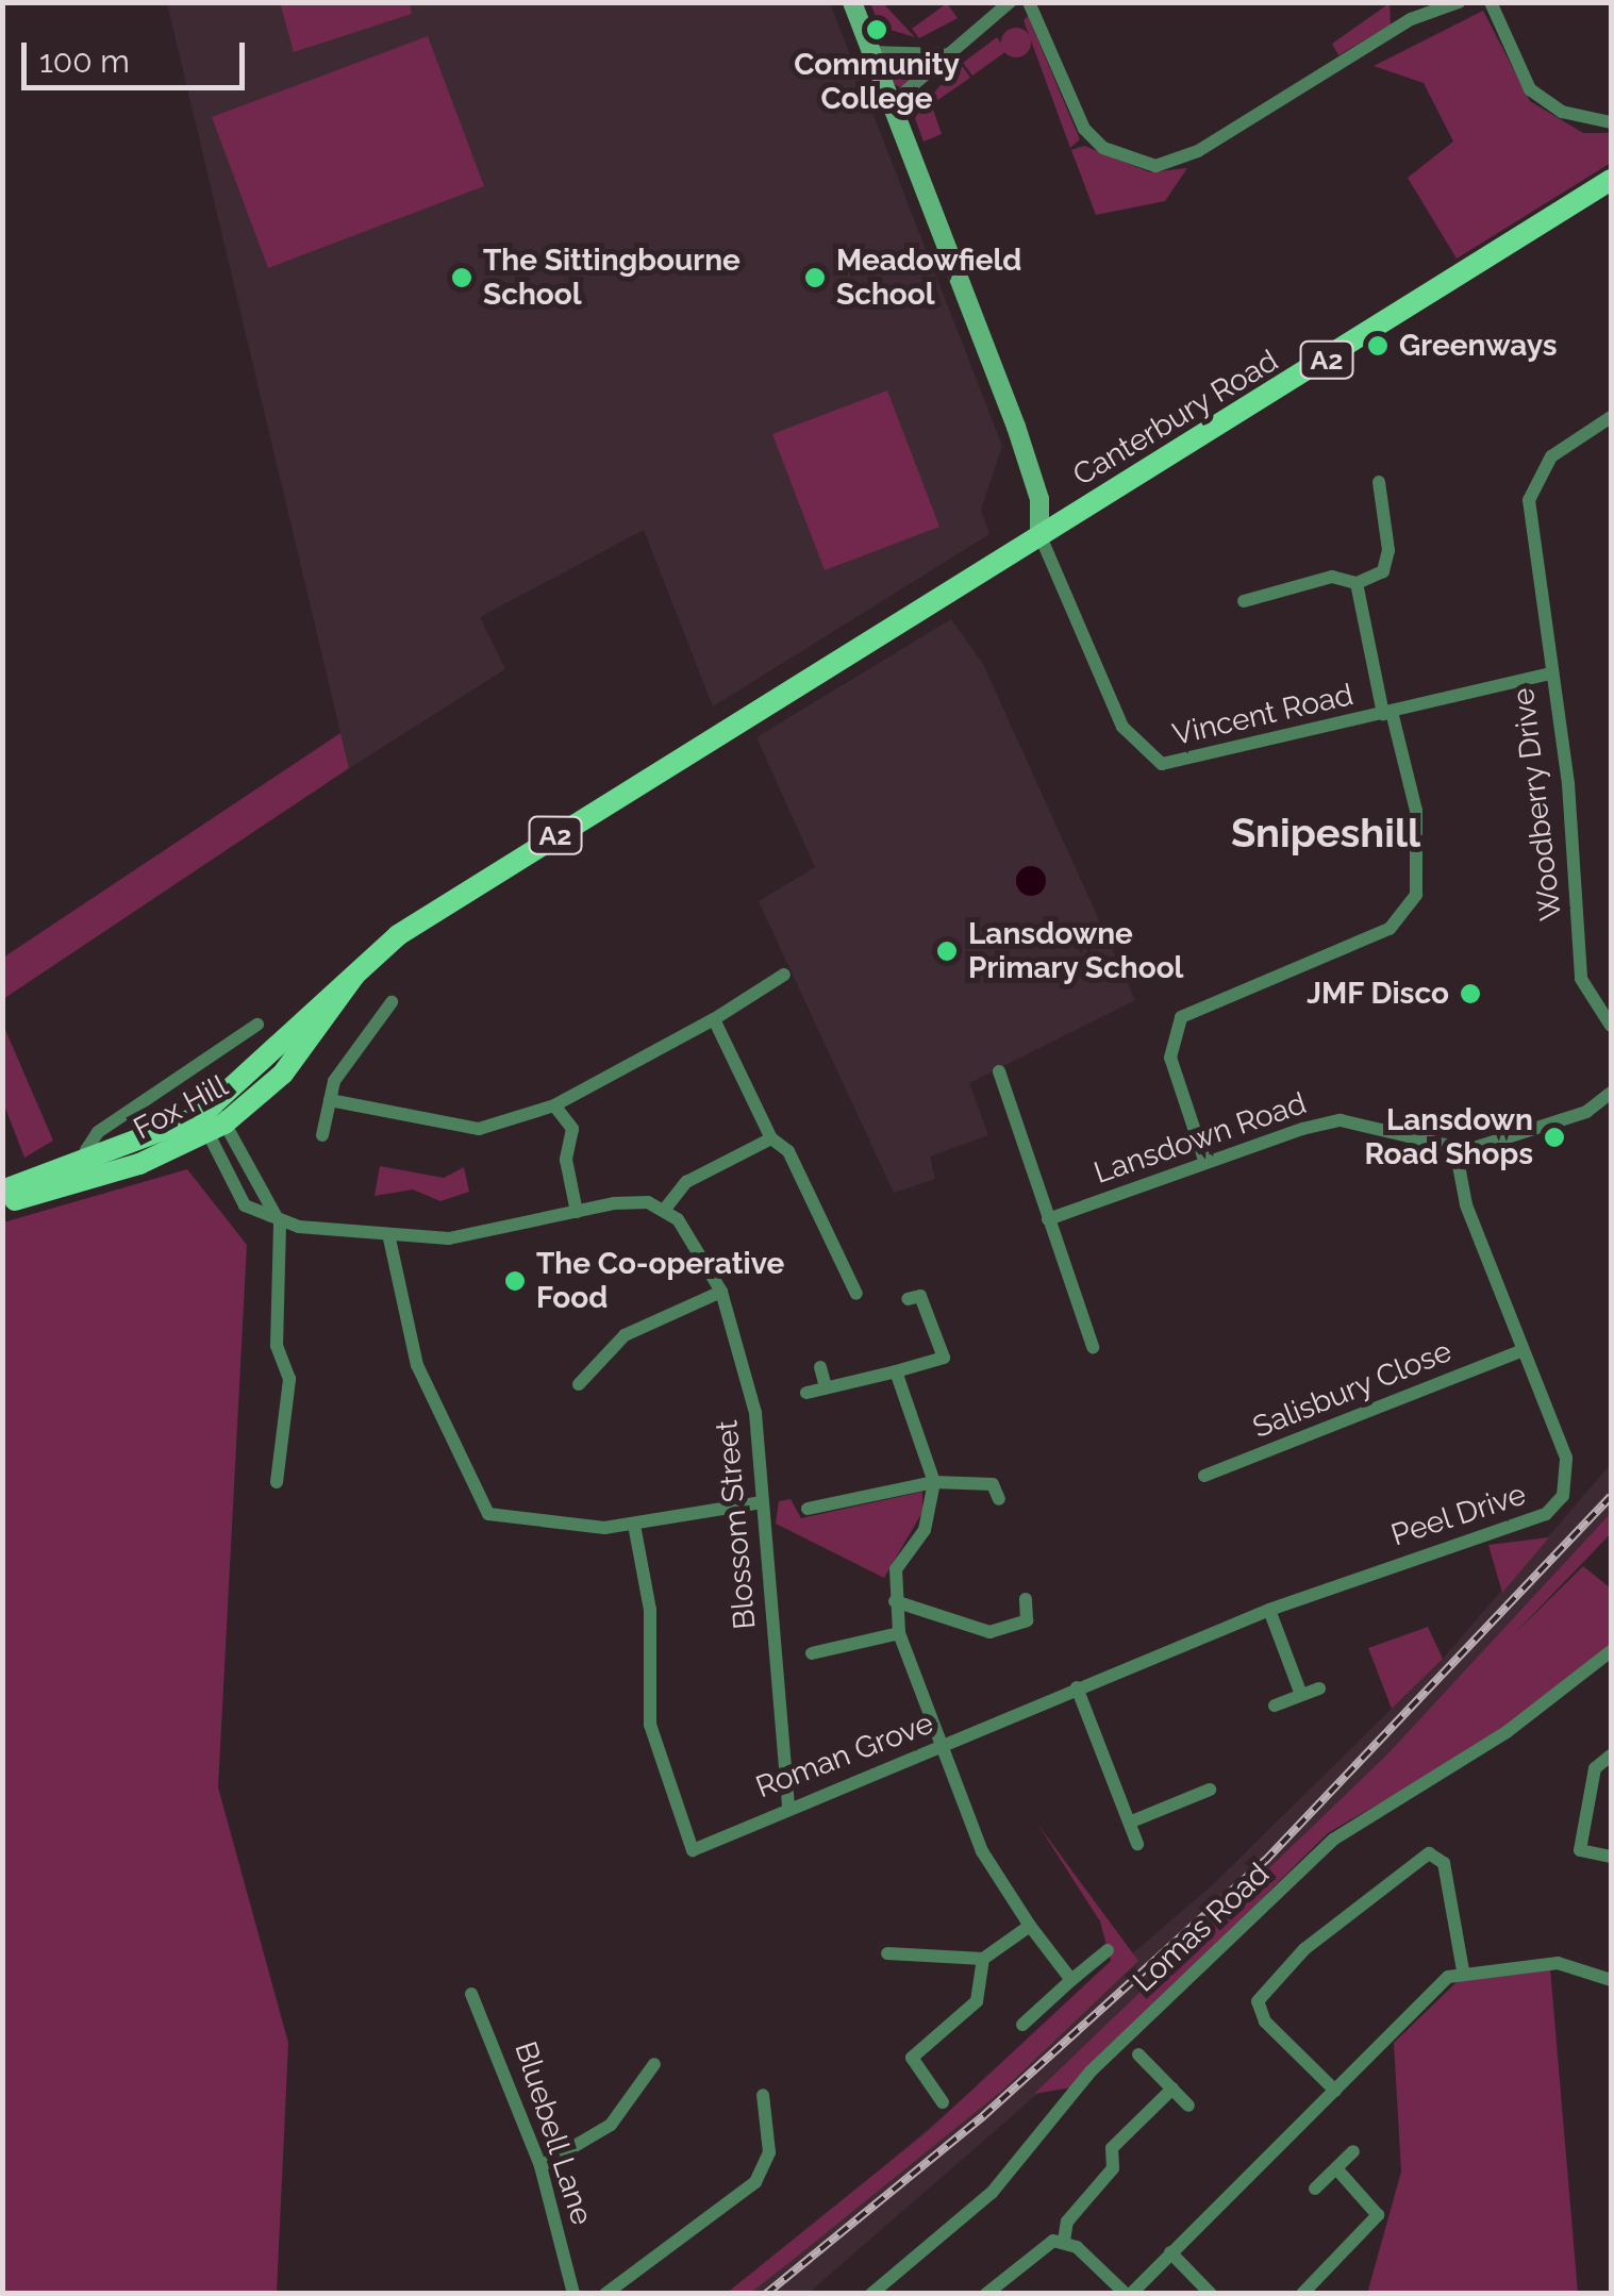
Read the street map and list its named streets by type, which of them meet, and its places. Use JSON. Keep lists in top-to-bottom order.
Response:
{
  "streets": {
    "main road": ["A2", "Canterbury Road", "Fox Hill"],
    "street": [
      "Vincent Road",
      "Woodberry Drive",
      "Lansdown Road",
      "Salisbury Close",
      "Peel Drive",
      "Blossom Street",
      "Roman Grove",
      "Lomas Road",
      "Bluebell Lane"
    ]
  },
  "crossings": [
    ["Canterbury Road", "Vincent Road"],
    ["Canterbury Road", "Fox Hill"],
    ["Vincent Road", "Fox Hill"],
    ["Lansdown Road", "Peel Drive"],
    ["Salisbury Close", "Peel Drive"],
    ["Peel Drive", "Roman Grove"],
    ["Blossom Street", "Roman Grove"]
  ],
  "districts": ["Snipeshill"],
  "places": [
    "Community College",
    "The Sittingbourne School",
    "Meadowfield School",
    "Greenways",
    "Lansdowne Primary School",
    "JMF Disco",
    "Lansdown Road Shops",
    "The Co-operative Food"
  ],
  "scale_bar": "100 m"
}
